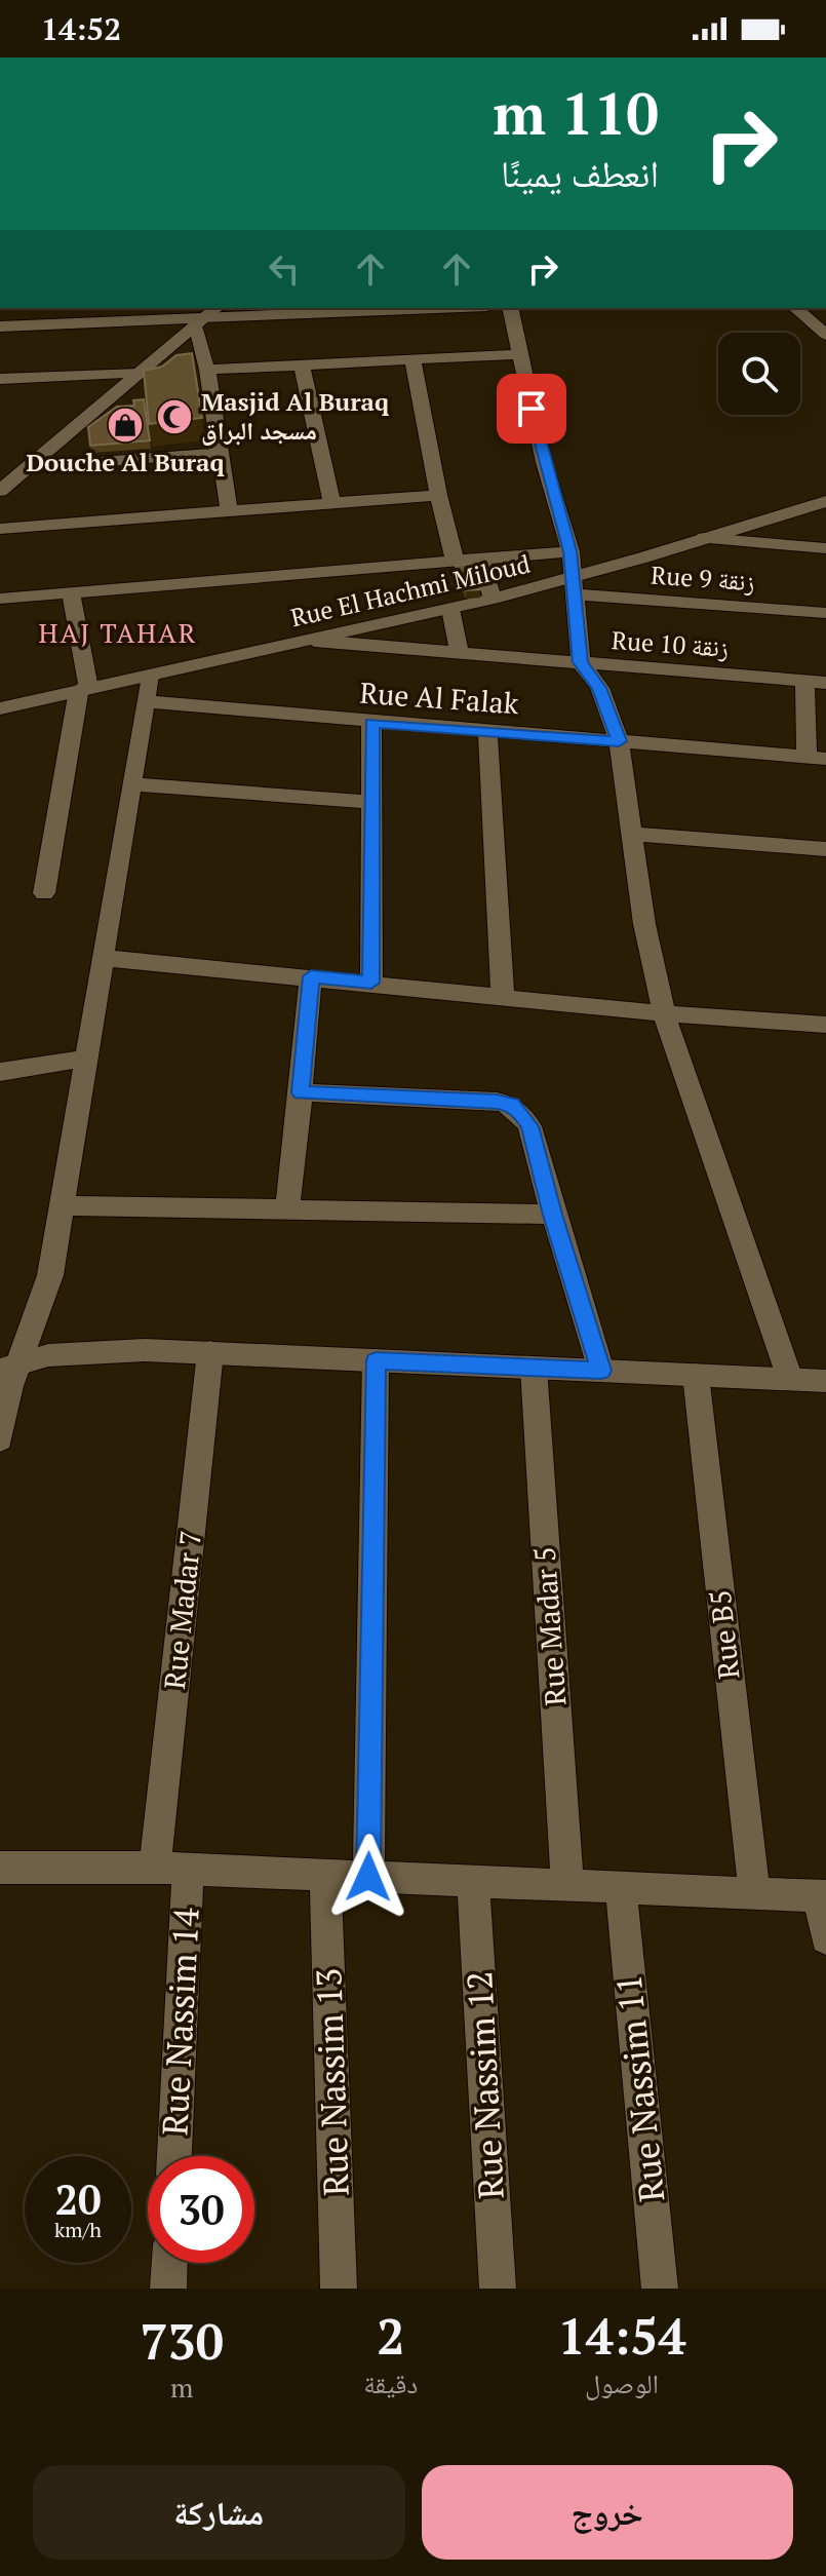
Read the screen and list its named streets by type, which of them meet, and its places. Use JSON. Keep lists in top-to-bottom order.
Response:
{
  "streets": {
    "street": [
      "Rue 9 زنقة",
      "Rue El Hachmi Miloud",
      "Rue 10 زنقة",
      "Rue Al Falak",
      "Rue Madar 7",
      "Rue Madar 5",
      "Rue B5",
      "Rue Nassim 14",
      "Rue Nassim 13",
      "Rue Nassim 12",
      "Rue Nassim 11"
    ]
  },
  "crossings": [
    ["Rue 9 زنقة", "Rue El Hachmi Miloud"],
    ["Rue El Hachmi Miloud", "Rue 10 زنقة"],
    ["Rue Madar 7", "Rue Nassim 14"]
  ],
  "districts": ["HAJ TAHAR"],
  "places": {
    "mosque": ["Masjid Al Buraq مسجد البراق"],
    "shop": ["Douche Al Buraq"]
  },
  "page": {
    "status": "14:52",
    "turn": ["110 m", "انعطف يمينًا"],
    "speed": "20 km/h",
    "limit": "30",
    "eta": [
      "14:54",
      "الوصول",
      "2",
      "دقيقة",
      "730",
      "m"
    ],
    "buttons": ["خروج", "مشاركة"]
  }
}
